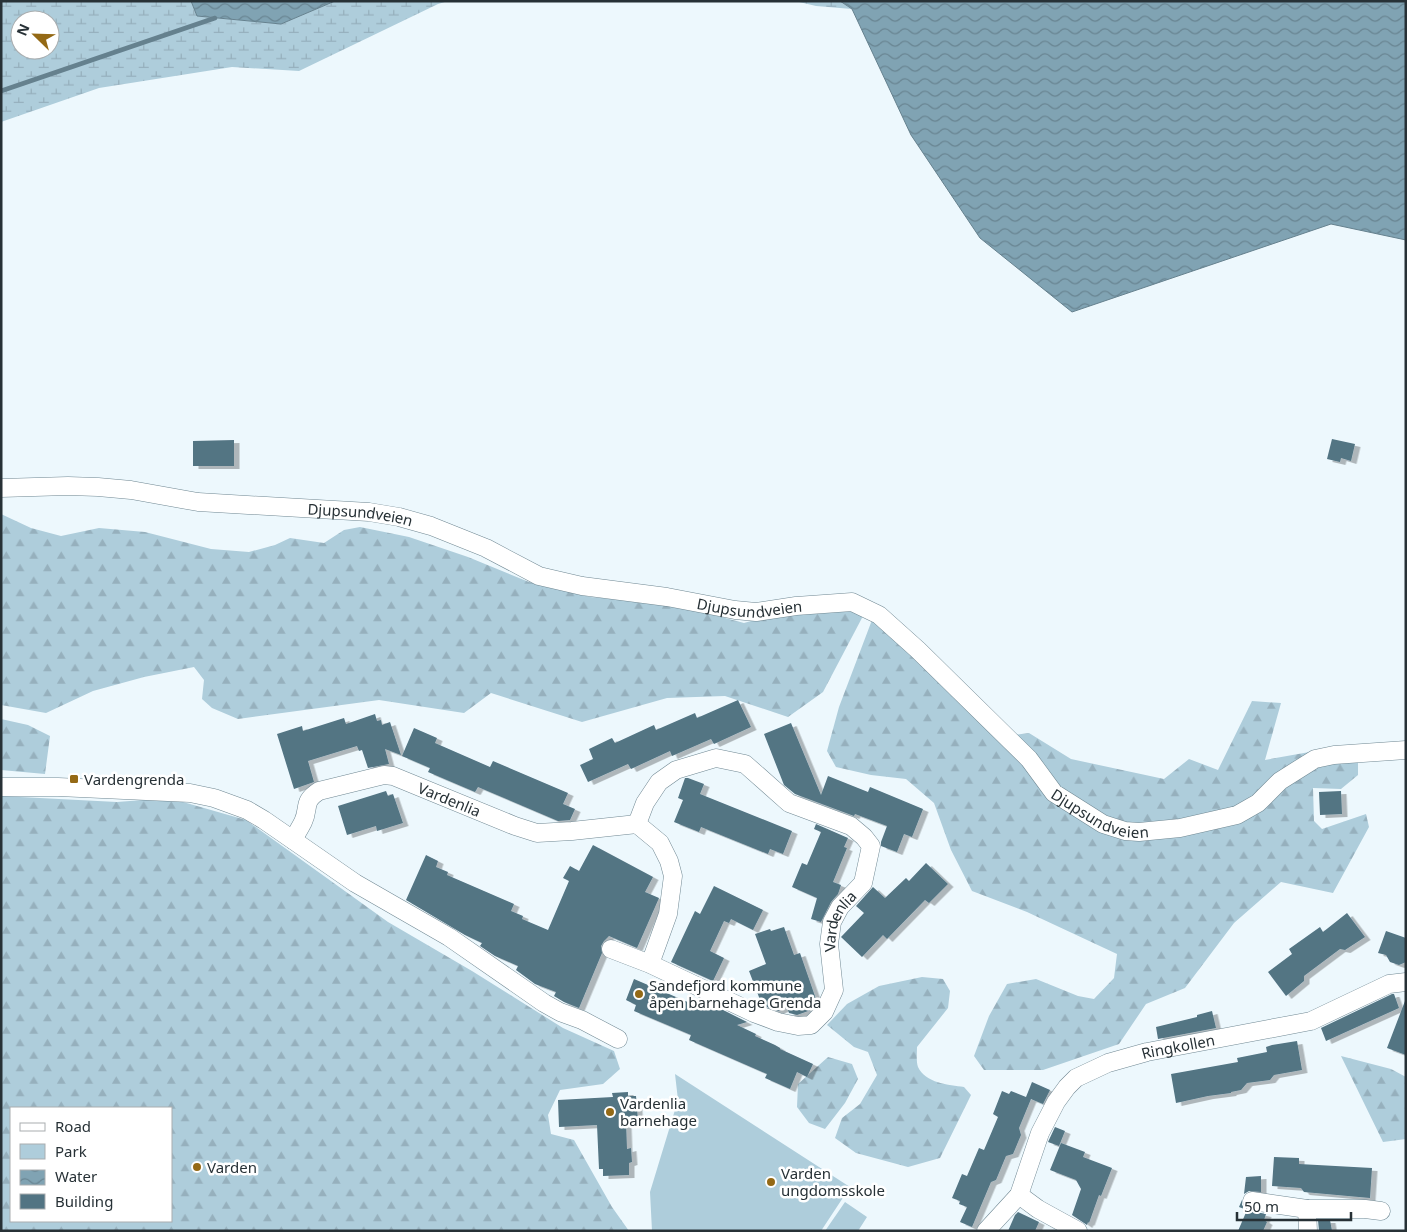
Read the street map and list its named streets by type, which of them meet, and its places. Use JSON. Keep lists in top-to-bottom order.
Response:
{
  "streets": {
    "street": ["Djupsundveien", "Vardenlia", "Ringkollen"]
  },
  "places": {
    "transit": ["Vardengrenda"],
    "other": [
      "Sandefjord kommune åpen barnehage Grenda",
      "Vardenlia barnehage",
      "Varden",
      "Varden ungdomsskole"
    ]
  },
  "legend": [
    "Road",
    "Park",
    "Water",
    "Building"
  ],
  "scale_bar": "50 m",
  "north": "top left"
}
